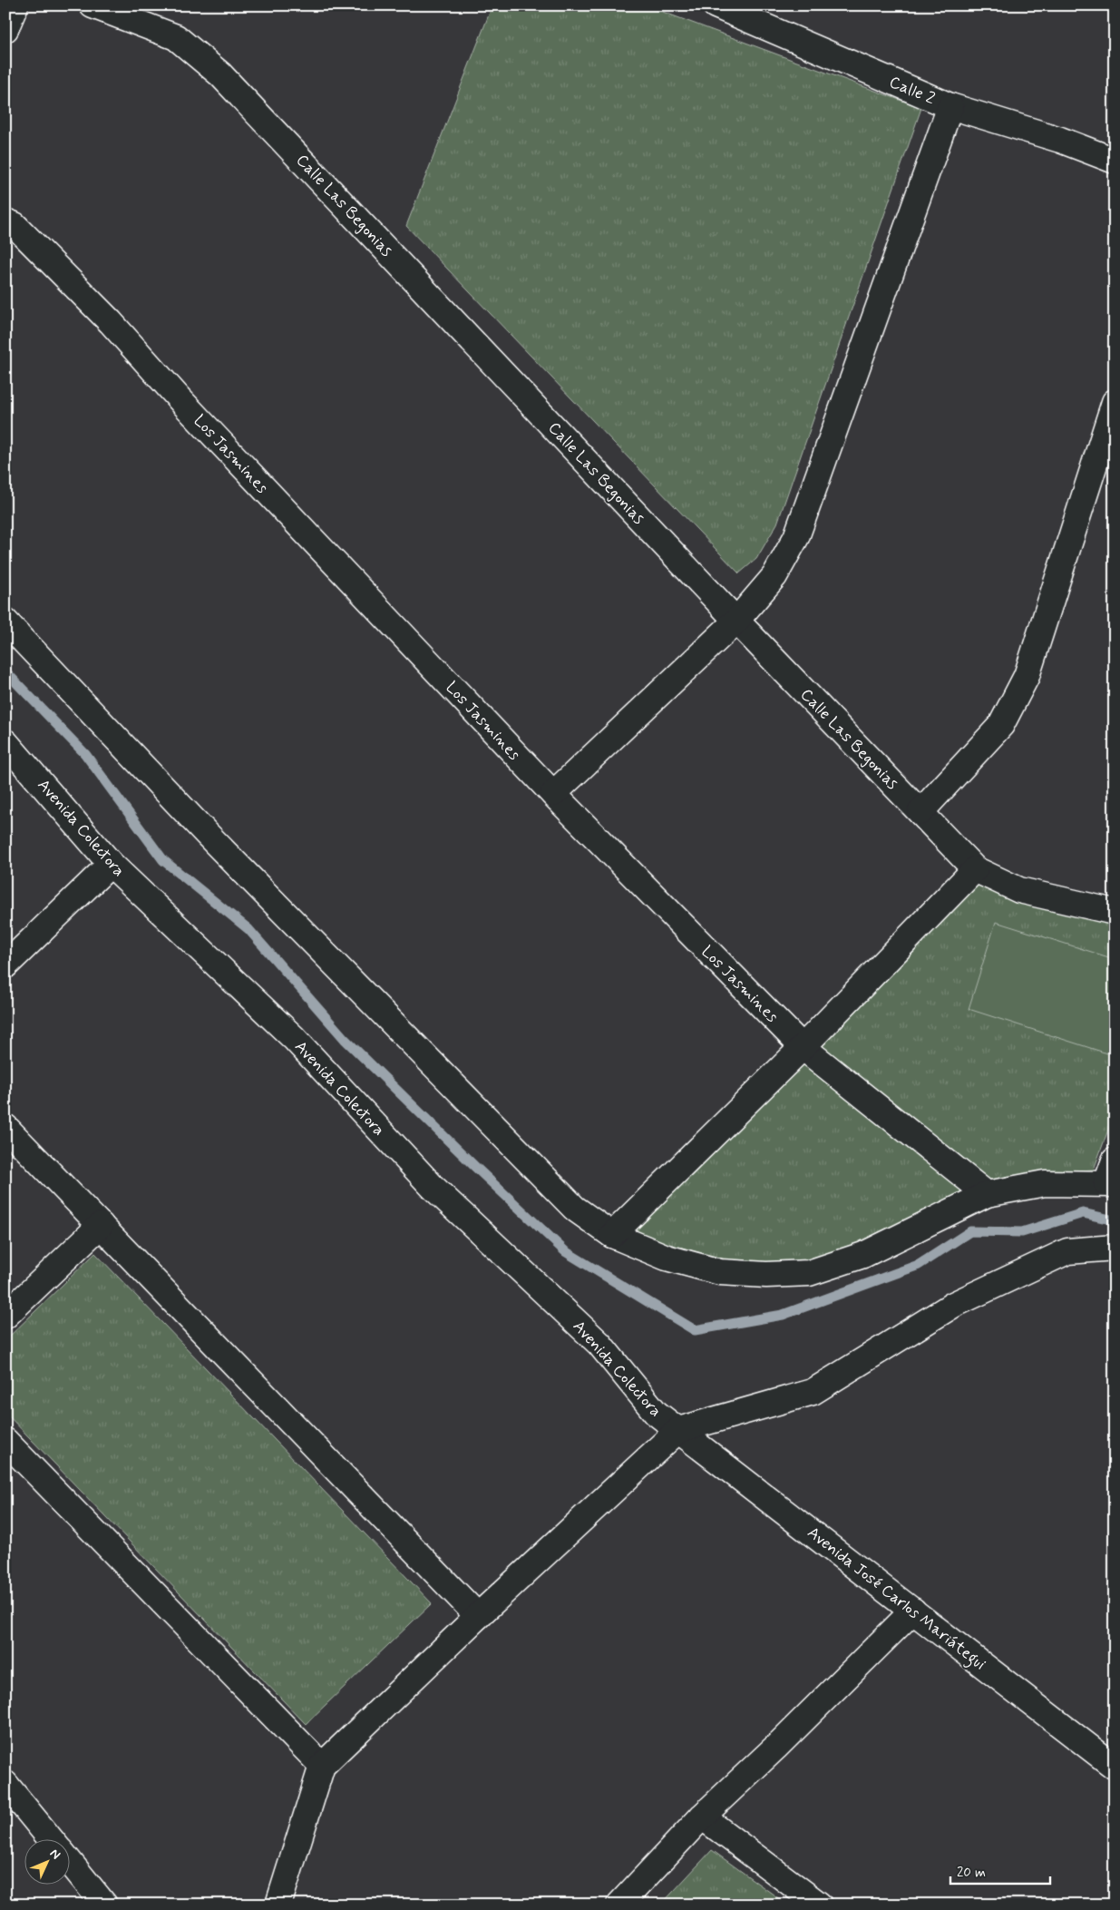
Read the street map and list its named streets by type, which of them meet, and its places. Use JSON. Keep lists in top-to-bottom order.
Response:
{
  "streets": {
    "street": [
      "Calle 2",
      "Calle Las Begonias",
      "Los Jasmines",
      "Avenida Colectora",
      "Avenida José Carlos Mariátegui"
    ]
  },
  "crossings": [
    ["Avenida Colectora", "Avenida José Carlos Mariátegui"]
  ],
  "scale_bar": "20 m",
  "north": "top right"
}
